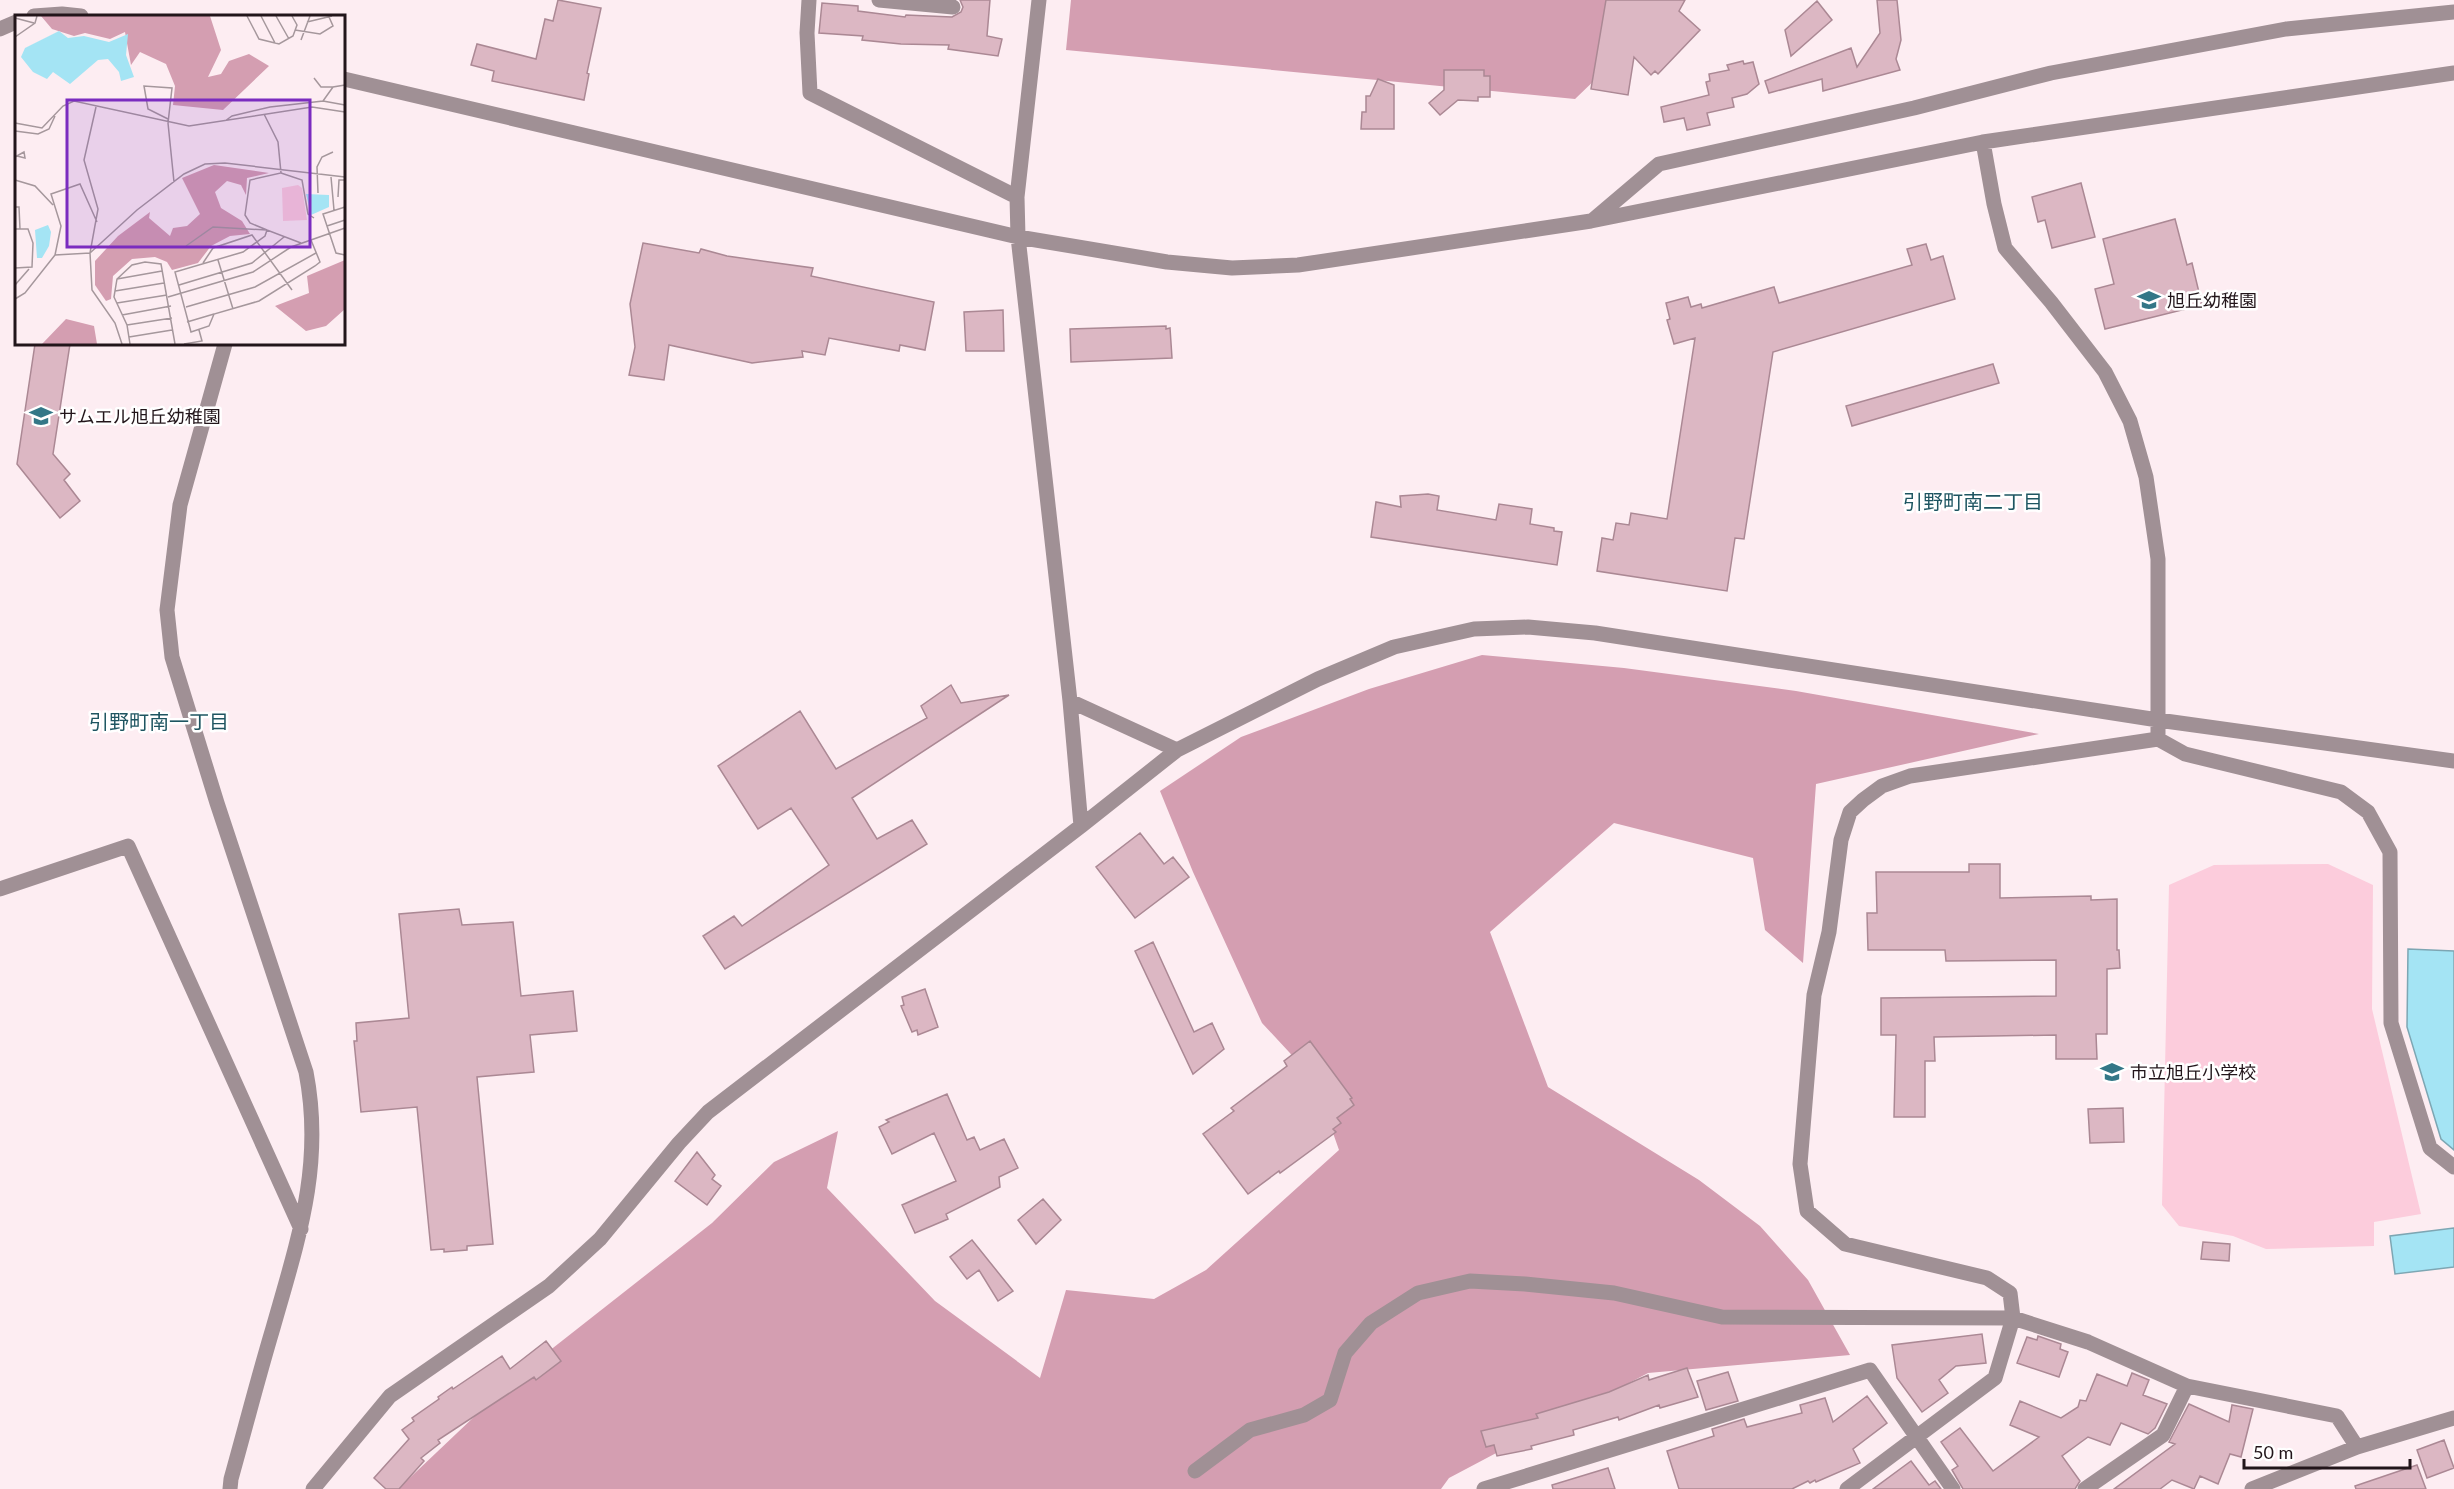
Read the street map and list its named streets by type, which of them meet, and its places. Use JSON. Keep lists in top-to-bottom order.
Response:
{
  "districts": ["引野町南二丁目", "引野町南一丁目"],
  "places": {
    "school or university": ["旭丘幼稚園", "サムエル旭丘幼稚園", "市立旭丘小学校"]
  },
  "scale_bar": "50 m"
}
